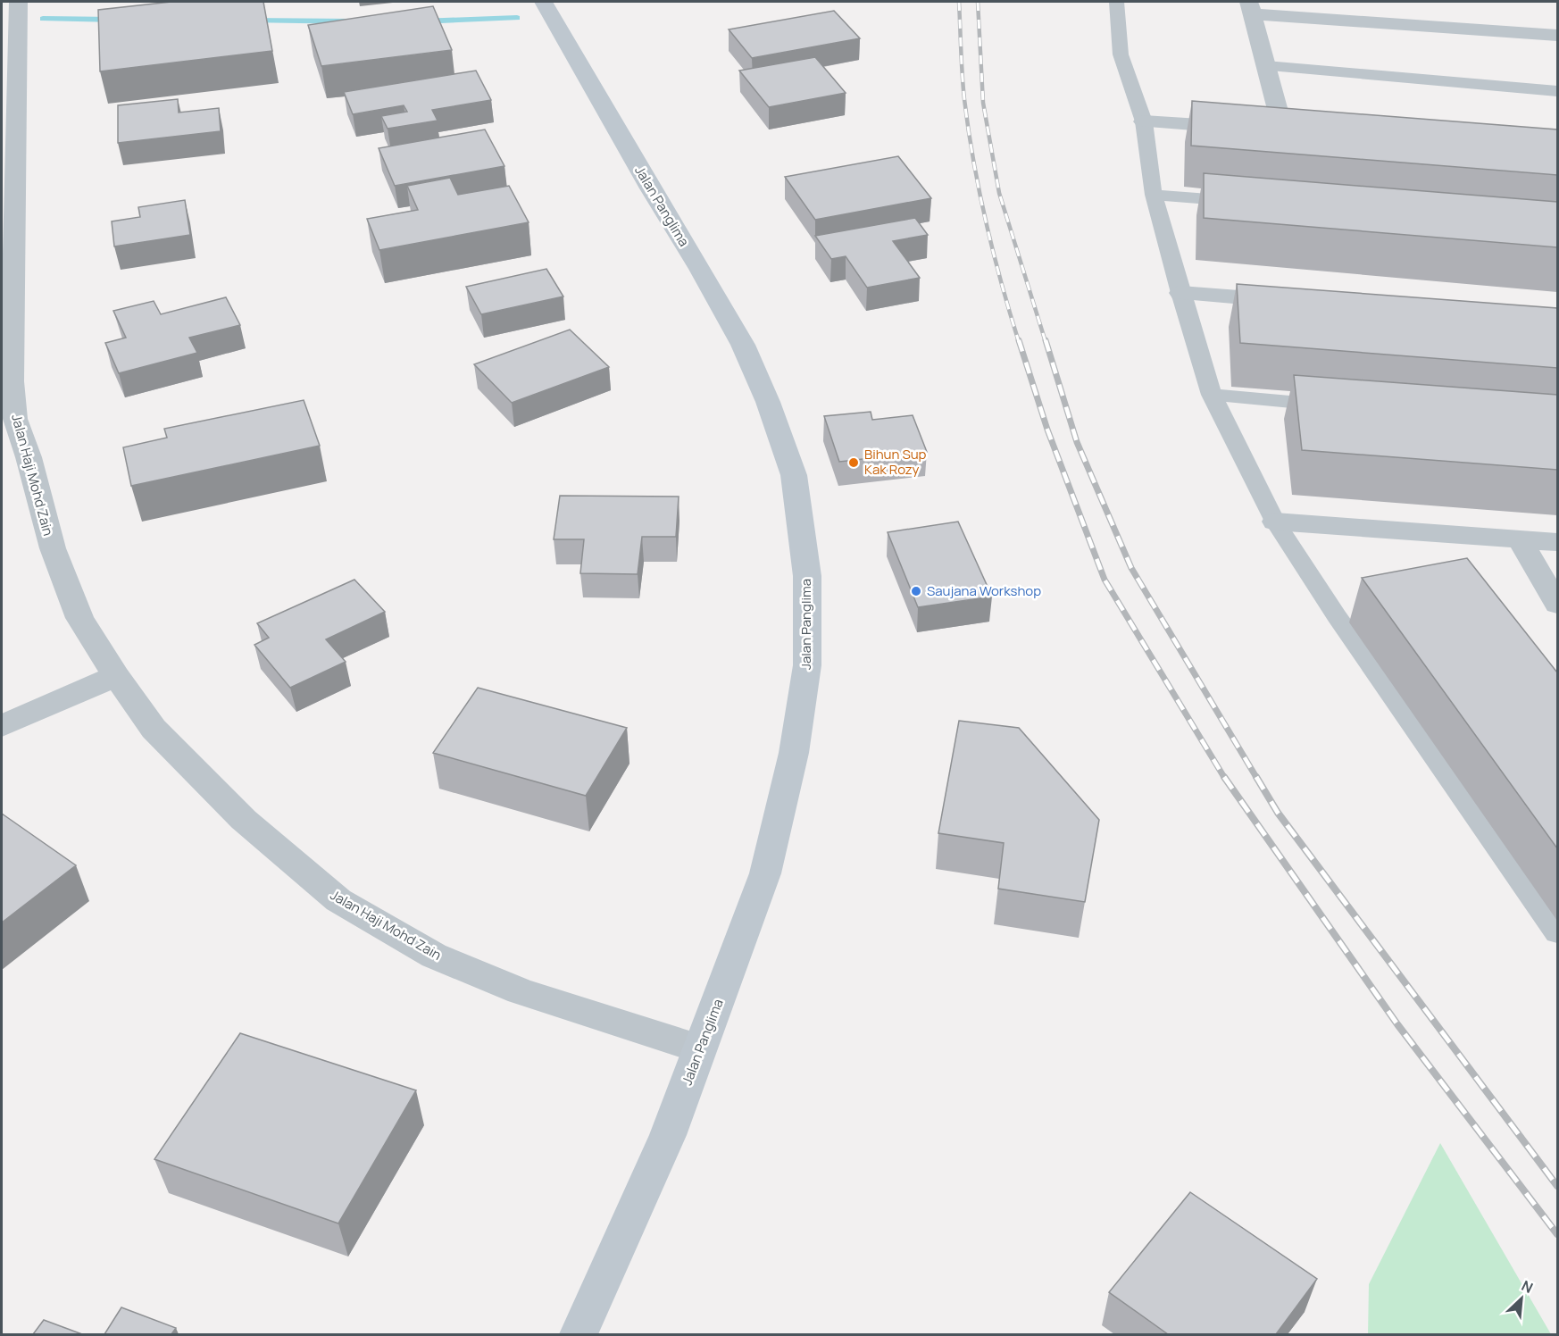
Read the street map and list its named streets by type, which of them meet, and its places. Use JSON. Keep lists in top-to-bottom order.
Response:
{
  "streets": {
    "main road": ["Jalan Panglima"],
    "street": ["Jalan Haji Mohd Zain"]
  },
  "crossings": [
    ["Jalan Panglima", "Jalan Haji Mohd Zain"]
  ],
  "places": ["Bihun Sup Kak Rozy", "Saujana Workshop"],
  "north": "top right"
}
